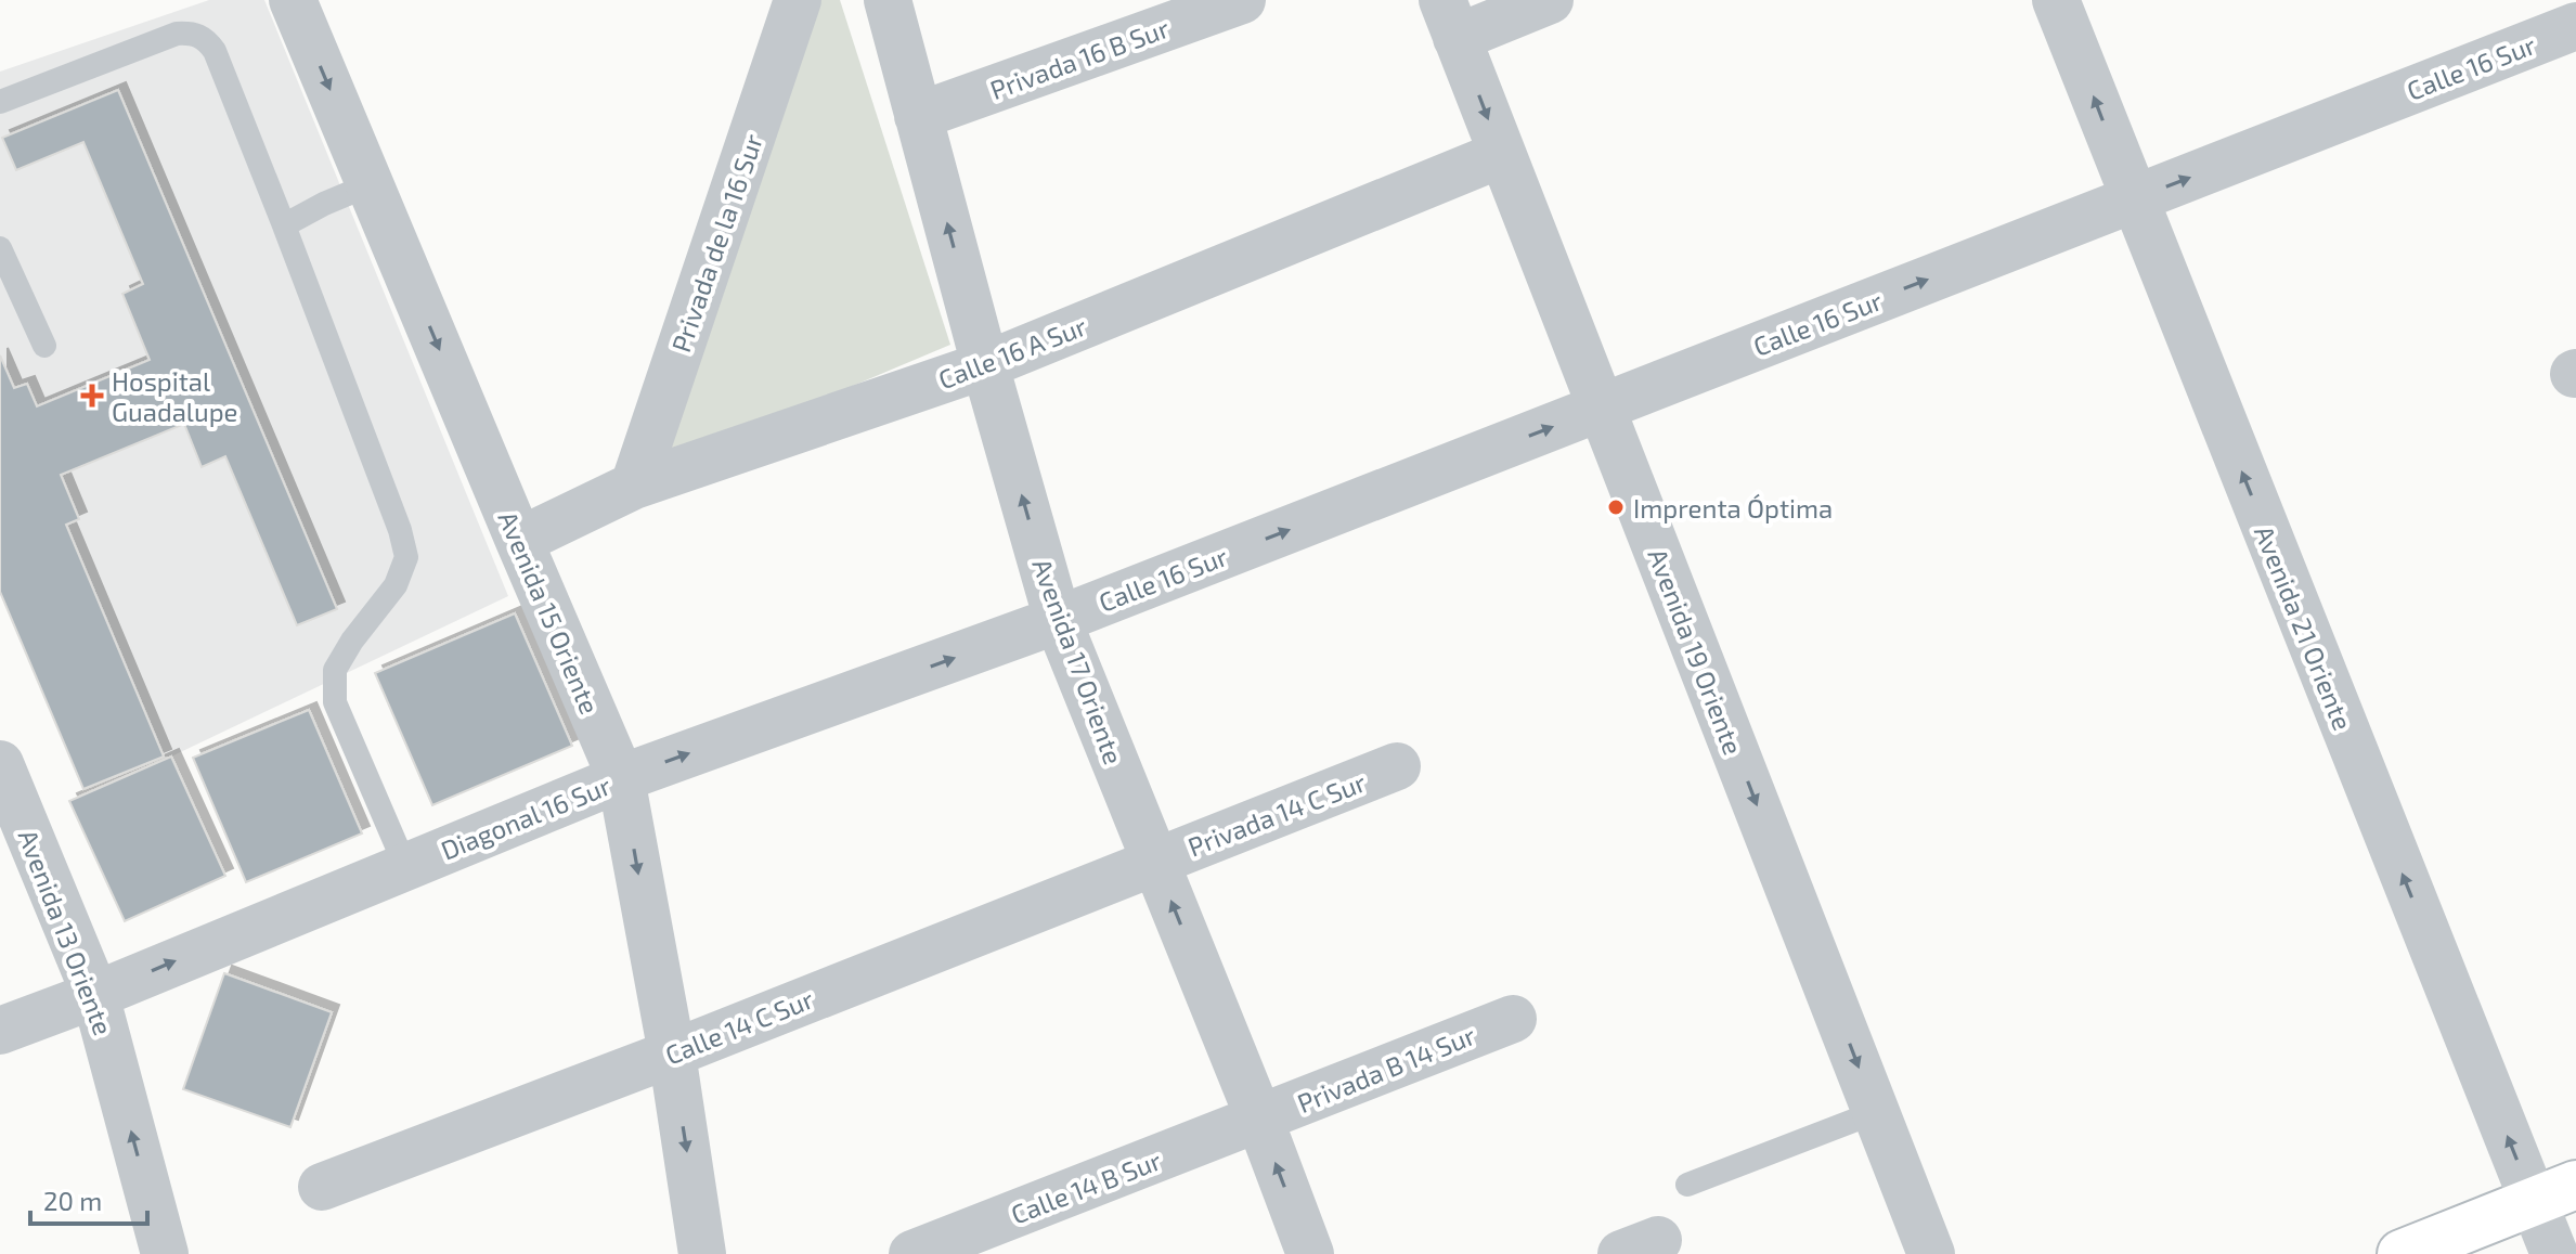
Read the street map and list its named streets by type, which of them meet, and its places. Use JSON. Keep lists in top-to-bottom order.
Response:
{
  "streets": {
    "street": [
      "Privada 16 B Sur",
      "Calle 16 Sur",
      "Privada de la 16 Sur",
      "Calle 16 A Sur",
      "Avenida 15 Oriente",
      "Avenida 21 Oriente",
      "Avenida 19 Oriente",
      "Avenida 17 Oriente",
      "Privada 14 C Sur",
      "Diagonal 16 Sur",
      "Avenida 13 Oriente",
      "Calle 14 C Sur",
      "Privada B 14 Sur",
      "Calle 14 B Sur"
    ]
  },
  "crossings": [
    ["Privada 16 B Sur", "Avenida 17 Oriente"],
    ["Calle 16 Sur", "Avenida 21 Oriente"],
    ["Calle 16 Sur", "Avenida 19 Oriente"],
    ["Calle 16 Sur", "Avenida 17 Oriente"],
    ["Calle 16 Sur", "Diagonal 16 Sur"],
    ["Privada de la 16 Sur", "Calle 16 A Sur"],
    ["Calle 16 A Sur", "Avenida 15 Oriente"],
    ["Calle 16 A Sur", "Avenida 19 Oriente"],
    ["Calle 16 A Sur", "Avenida 17 Oriente"],
    ["Avenida 15 Oriente", "Diagonal 16 Sur"],
    ["Avenida 15 Oriente", "Calle 14 C Sur"],
    ["Avenida 17 Oriente", "Privada 14 C Sur"],
    ["Avenida 17 Oriente", "Diagonal 16 Sur"],
    ["Avenida 17 Oriente", "Calle 14 C Sur"],
    ["Avenida 17 Oriente", "Privada B 14 Sur"],
    ["Avenida 17 Oriente", "Calle 14 B Sur"],
    ["Privada 14 C Sur", "Calle 14 C Sur"],
    ["Diagonal 16 Sur", "Avenida 13 Oriente"],
    ["Privada B 14 Sur", "Calle 14 B Sur"]
  ],
  "one_way": [
    "Calle 16 Sur",
    "Avenida 15 Oriente",
    "Avenida 21 Oriente",
    "Avenida 19 Oriente",
    "Avenida 17 Oriente",
    "Diagonal 16 Sur",
    "Avenida 13 Oriente"
  ],
  "places": {
    "health": ["Hospital Guadalupe"],
    "other": ["Imprenta Óptima"]
  },
  "scale_bar": "20 m"
}
